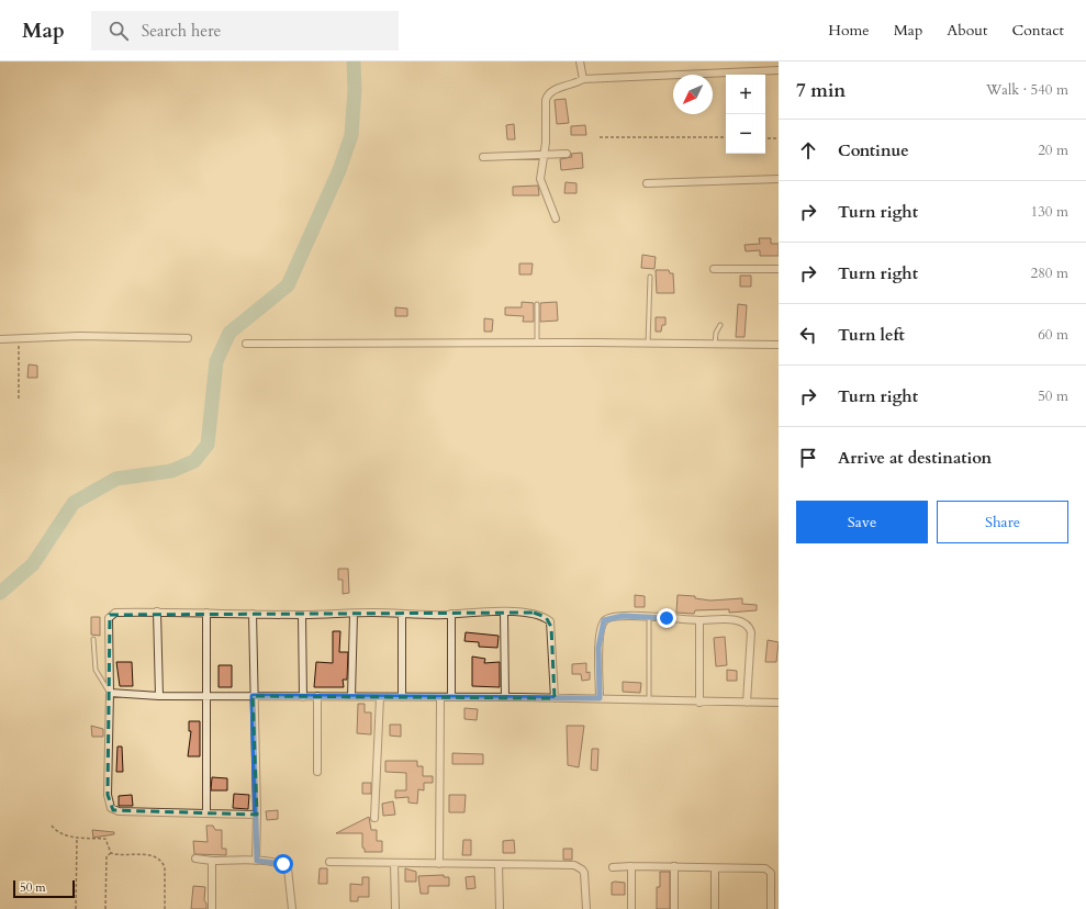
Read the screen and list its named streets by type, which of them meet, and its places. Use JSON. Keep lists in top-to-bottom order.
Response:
{
  "scale_bar": "50 m",
  "north": "bottom left",
  "page": {
    "header": "Map",
    "search": "Search here",
    "nav": [
      "Home",
      "Map",
      "About",
      "Contact"
    ],
    "heading": ["7 min", "Walk · 540 m"],
    "map_buttons": ["+", "−"],
    "list": [
      ["Continue", "20 m"],
      ["Turn right", "130 m"],
      ["Turn right", "280 m"],
      ["Turn left", "60 m"],
      ["Turn right", "50 m"],
      "Arrive at destination"
    ],
    "buttons": ["Save", "Share"],
    "scale": "50 m"
  }
}
